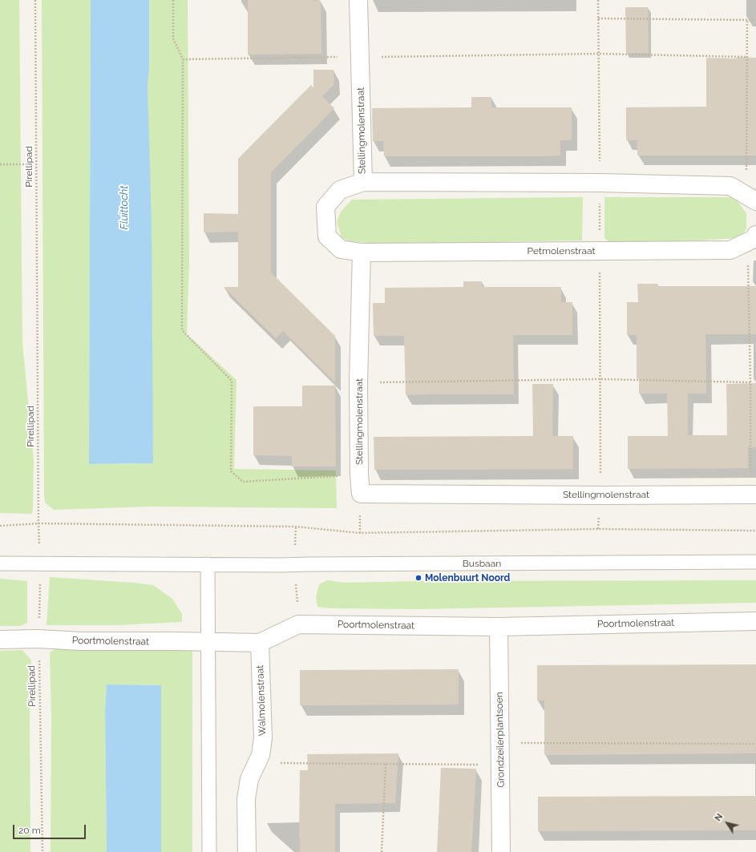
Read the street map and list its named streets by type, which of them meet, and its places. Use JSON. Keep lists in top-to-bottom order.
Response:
{
  "streets": {
    "street": [
      "Stellingmolenstraat",
      "Petmolenstraat",
      "Poortmolenstraat",
      "Walmolenstraat",
      "Grondzeilerplantsoen"
    ],
    "lane": ["Busbaan"],
    "path": ["Pirellipad"]
  },
  "crossings": [
    ["Stellingmolenstraat", "Petmolenstraat"],
    ["Pirellipad", "Busbaan"],
    ["Pirellipad", "Poortmolenstraat"],
    ["Poortmolenstraat", "Walmolenstraat"],
    ["Poortmolenstraat", "Grondzeilerplantsoen"]
  ],
  "water": ["Fluittocht"],
  "places": ["Molenbuurt Noord"],
  "scale_bar": "20 m",
  "north": "top left"
}
